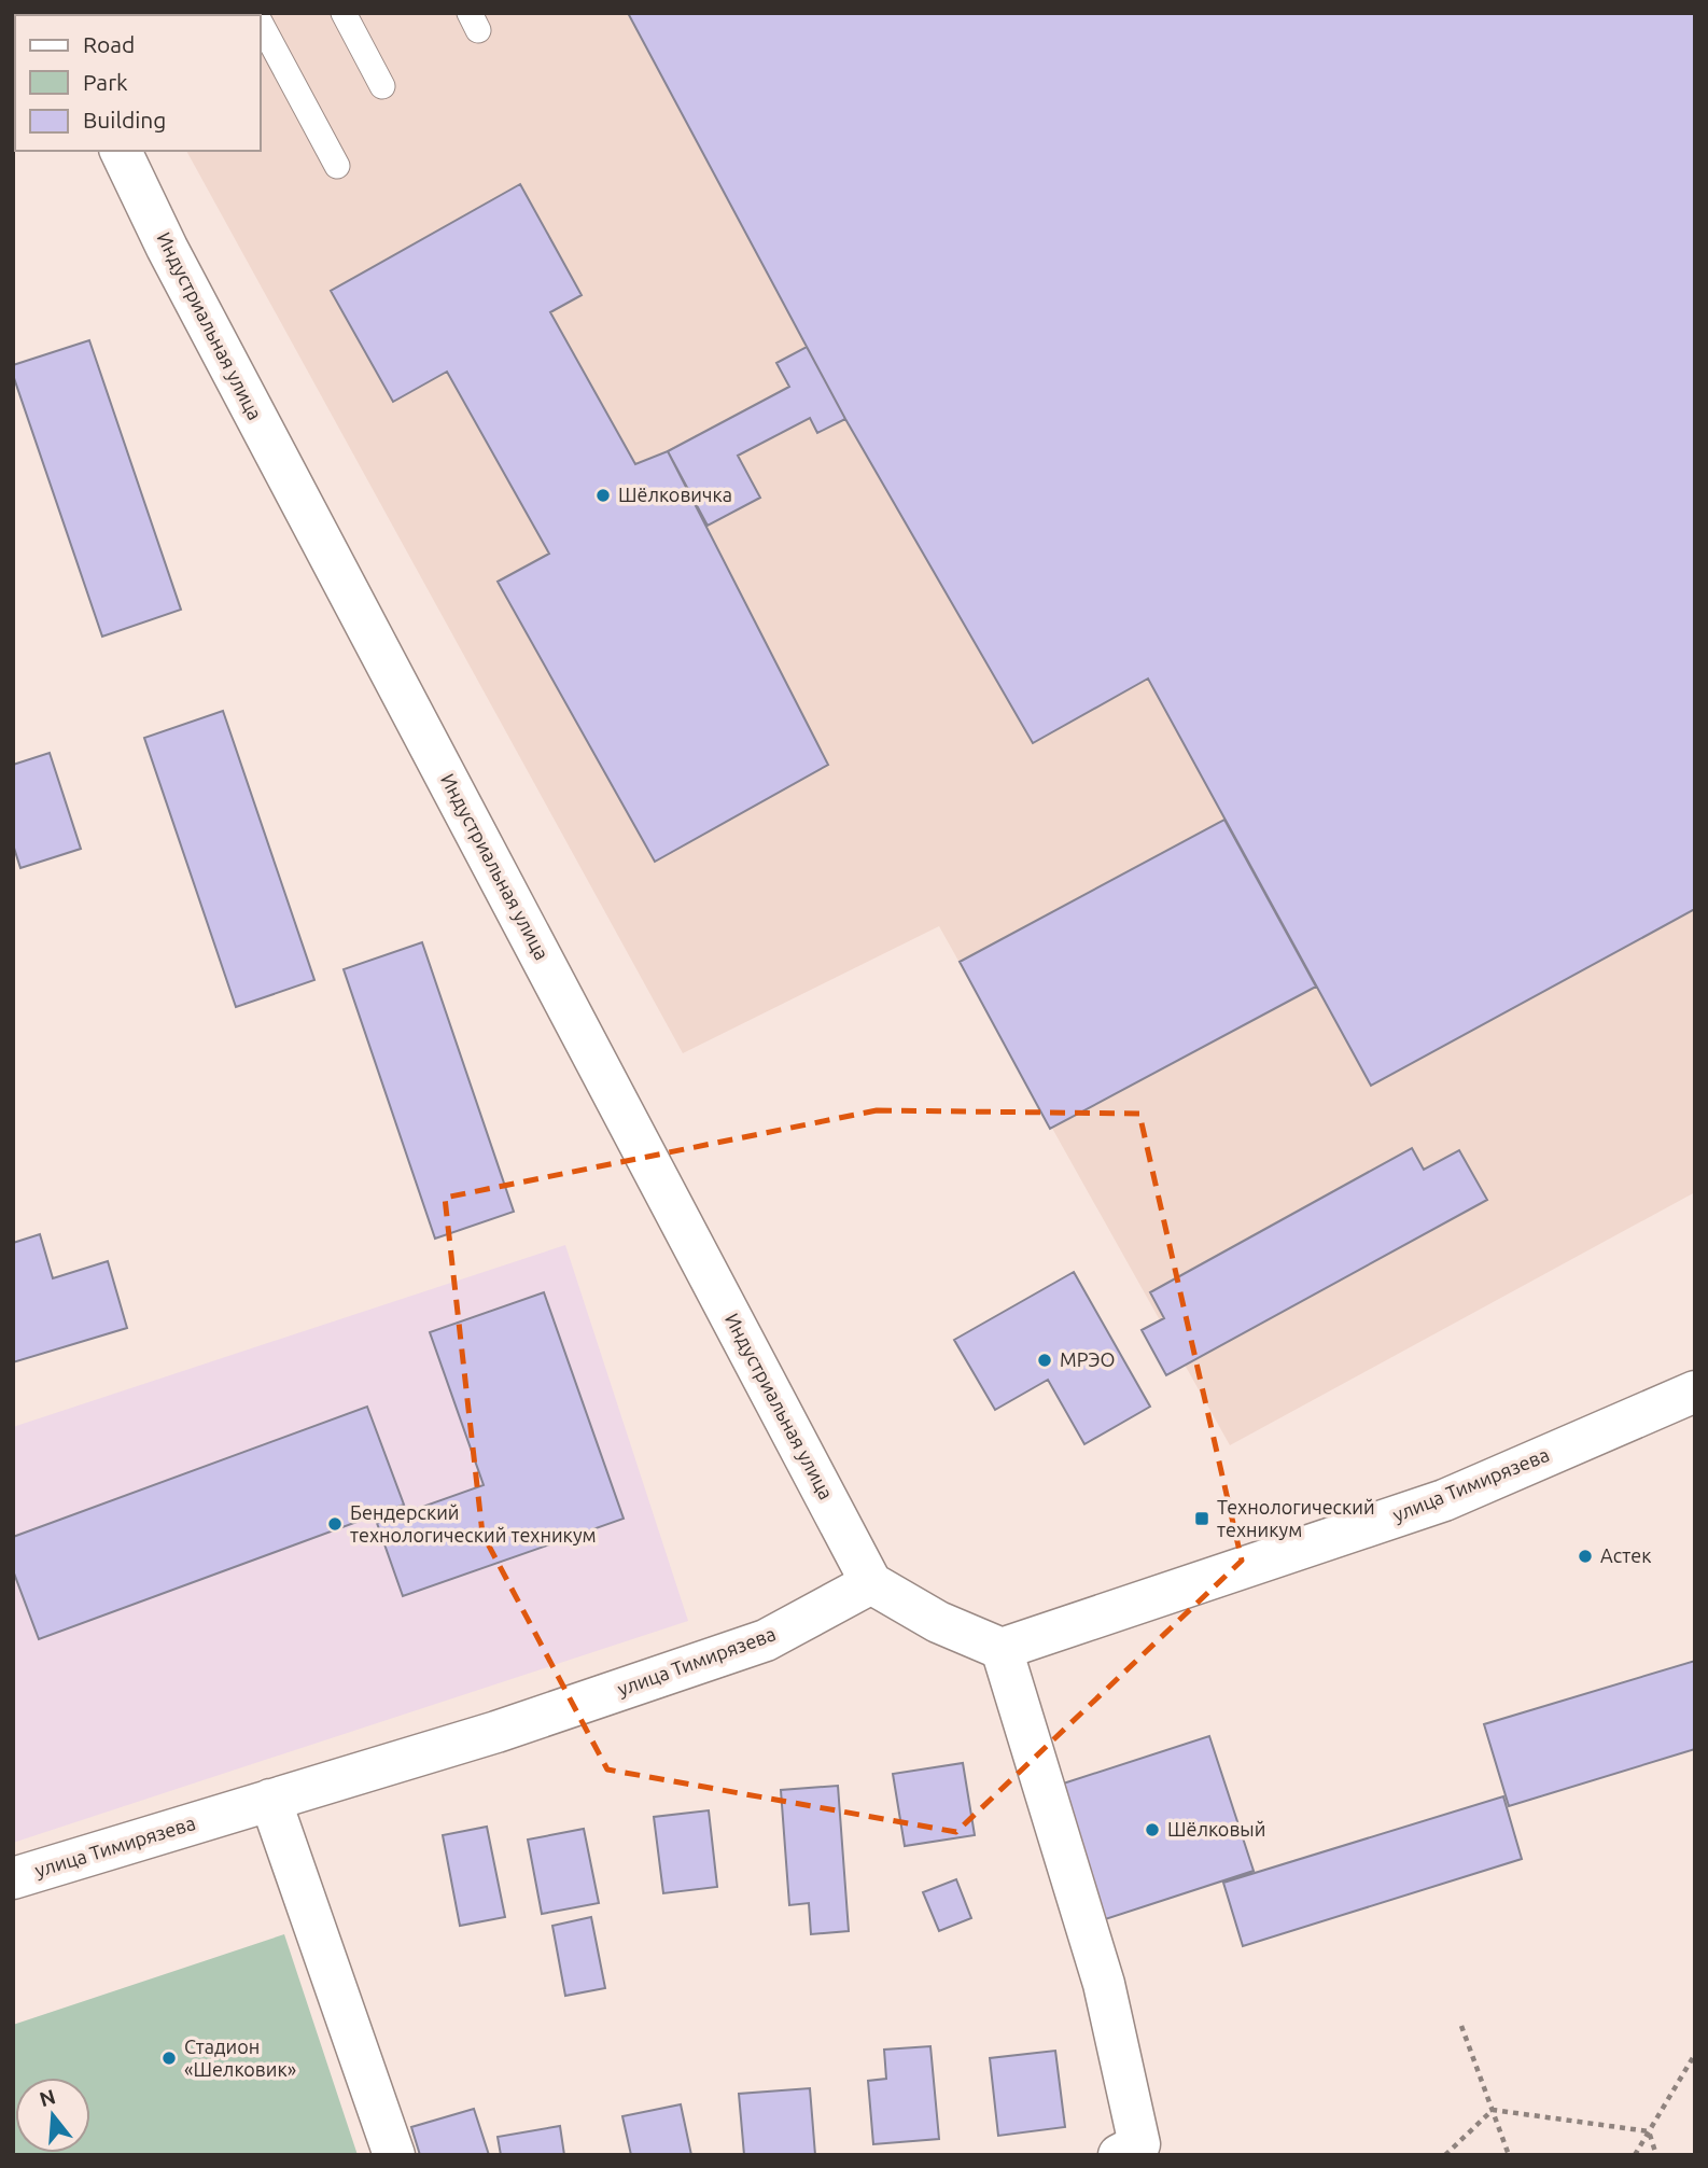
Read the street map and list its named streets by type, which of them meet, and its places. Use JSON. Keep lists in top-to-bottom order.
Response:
{
  "streets": {
    "street": ["Индустриальная улица", "улица Тимирязева"]
  },
  "crossings": [
    ["Индустриальная улица", "улица Тимирязева"]
  ],
  "places": {
    "other": [
      "Шёлковичка",
      "МРЭО",
      "Бендерский технологический техникум",
      "Астек",
      "Шёлковый",
      "Стадион «Шелковик»"
    ],
    "transit": ["Технологический техникум"]
  },
  "legend": ["Road", "Park", "Building"],
  "north": "top"
}
